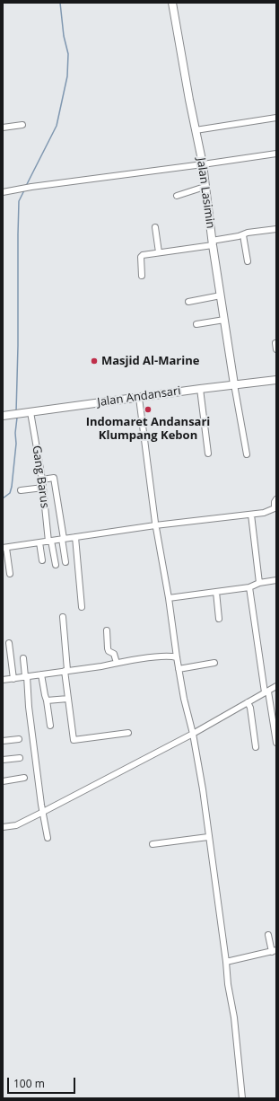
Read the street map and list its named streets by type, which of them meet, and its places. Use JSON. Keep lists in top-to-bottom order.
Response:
{
  "streets": {
    "street": ["Jalan Lasimin", "Jalan Andansari", "Gang Barus"]
  },
  "crossings": [
    ["Jalan Lasimin", "Jalan Andansari"],
    ["Jalan Andansari", "Gang Barus"]
  ],
  "places": ["Masjid Al-Marine", "Indomaret Andansari Klumpang Kebon"],
  "scale_bar": "100 m"
}
